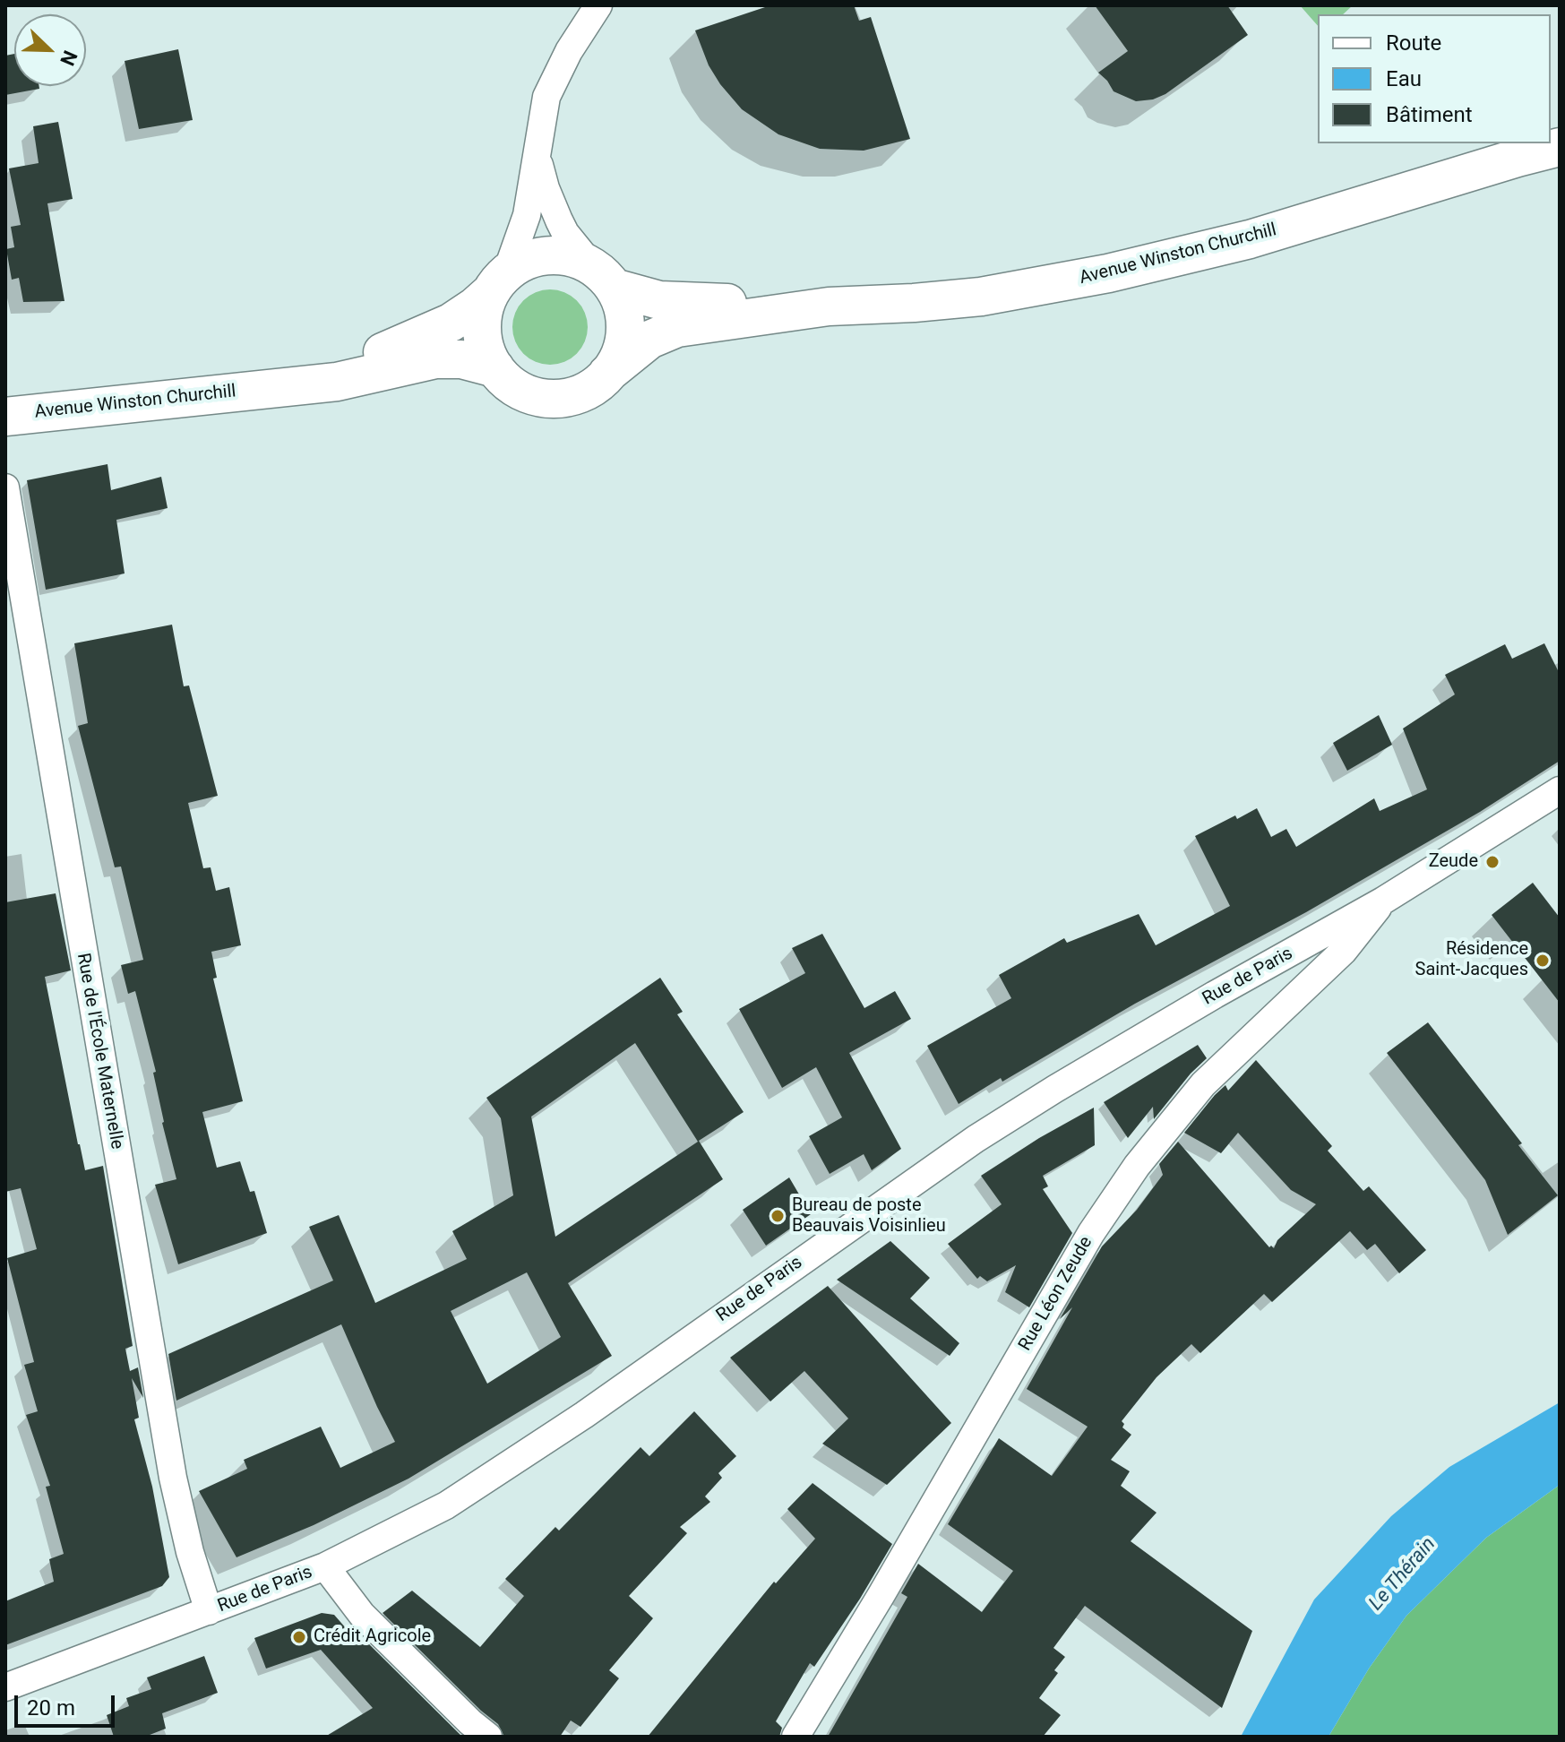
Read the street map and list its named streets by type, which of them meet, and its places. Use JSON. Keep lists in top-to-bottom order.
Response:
{
  "streets": {
    "main road": ["Avenue Winston Churchill"],
    "street": ["Rue de Paris", "Rue de l'École Maternelle", "Rue Léon Zeude"]
  },
  "crossings": [
    ["Rue de Paris", "Rue de l'École Maternelle"],
    ["Rue de Paris", "Rue Léon Zeude"]
  ],
  "water": ["Le Thérain"],
  "places": [
    "Zeude",
    "Résidence Saint-Jacques",
    "Bureau de poste Beauvais Voisinlieu",
    "Crédit Agricole"
  ],
  "legend": ["Route", "Eau", "Bâtiment"],
  "scale_bar": "20 m",
  "north": "bottom right"
}
